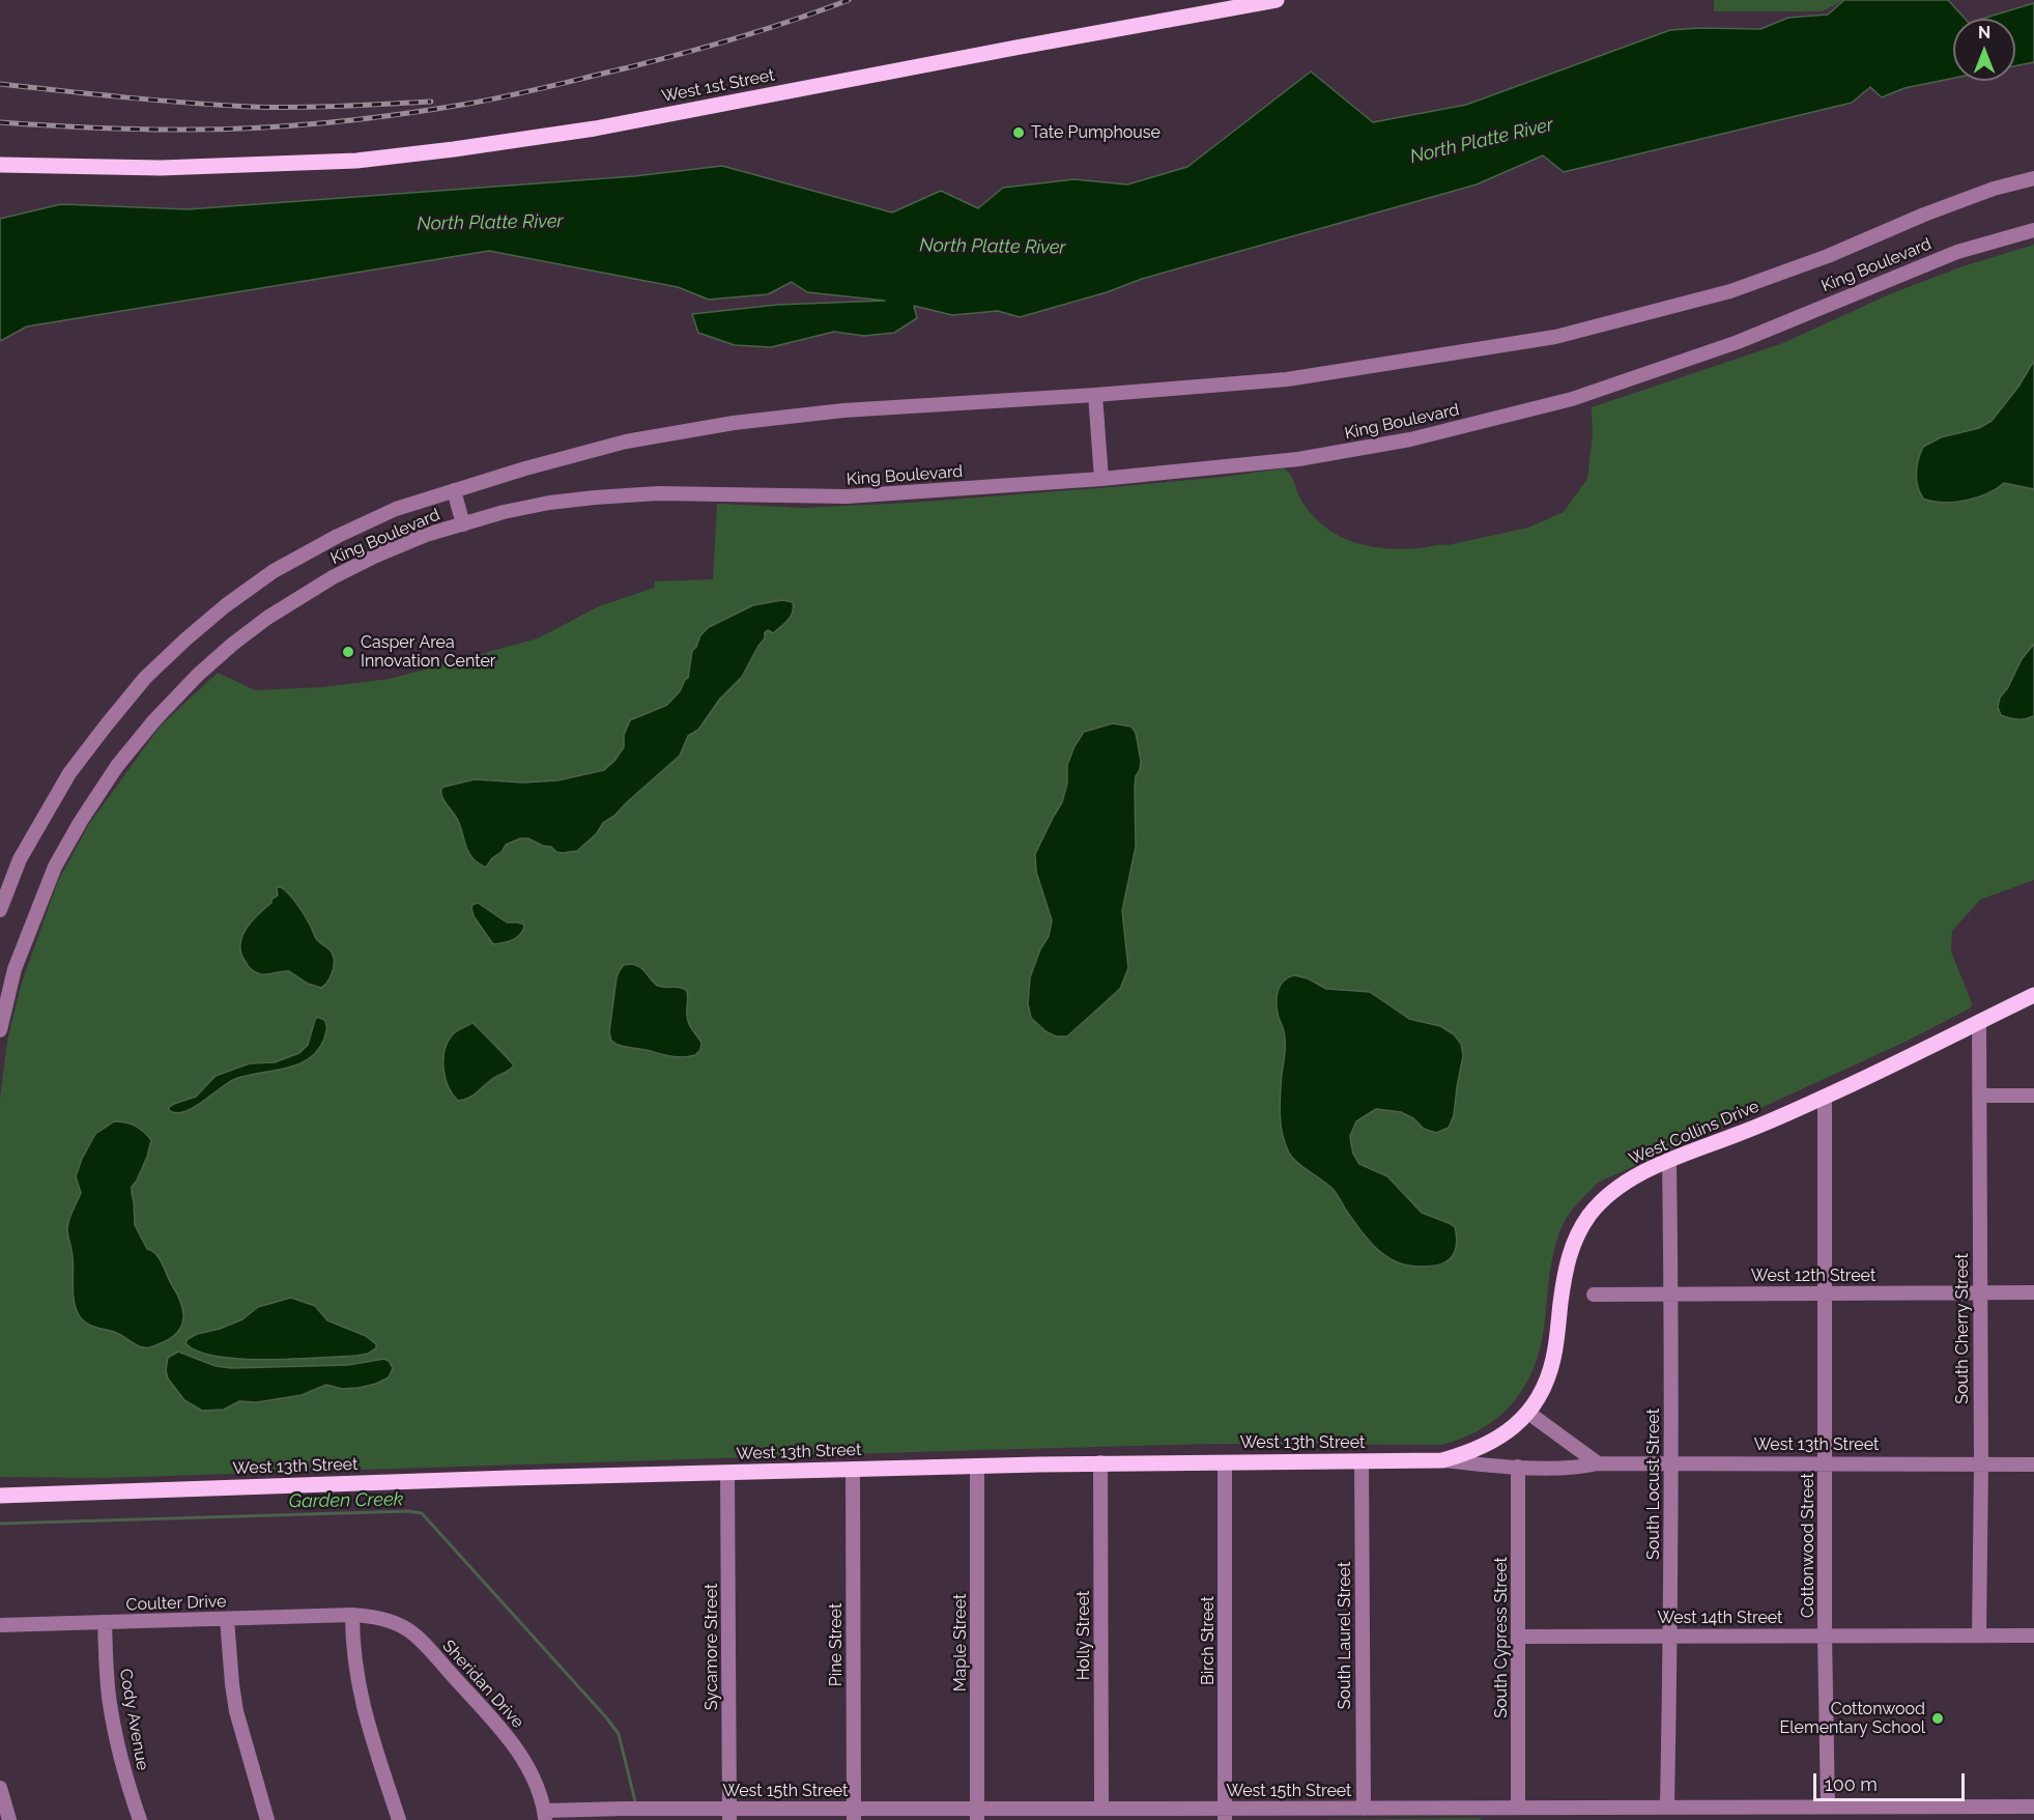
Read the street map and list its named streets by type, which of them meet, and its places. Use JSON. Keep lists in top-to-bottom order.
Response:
{
  "streets": {
    "main road": ["West 1st Street", "West Collins Drive", "West 13th Street"],
    "street": [
      "King Boulevard",
      "West 12th Street",
      "South Cherry Street",
      "South Locust Street",
      "Cottonwood Street",
      "Coulter Drive",
      "West 14th Street",
      "Holly Street",
      "South Laurel Street",
      "South Cypress Street",
      "Birch Street",
      "Maple Street",
      "Pine Street",
      "Sycamore Street",
      "Sheridan Drive",
      "Cody Avenue",
      "West 15th Street"
    ]
  },
  "crossings": [
    ["West Collins Drive", "South Cherry Street"],
    ["West Collins Drive", "West 13th Street"],
    ["West Collins Drive", "South Locust Street"],
    ["West Collins Drive", "Cottonwood Street"],
    ["West 12th Street", "South Cherry Street"],
    ["West 12th Street", "South Locust Street"],
    ["West 12th Street", "Cottonwood Street"],
    ["South Cherry Street", "West 13th Street"],
    ["South Cherry Street", "West 14th Street"],
    ["West 13th Street", "South Locust Street"],
    ["West 13th Street", "Cottonwood Street"],
    ["West 13th Street", "Holly Street"],
    ["West 13th Street", "South Laurel Street"],
    ["West 13th Street", "South Cypress Street"],
    ["West 13th Street", "Birch Street"],
    ["West 13th Street", "Maple Street"],
    ["West 13th Street", "Pine Street"],
    ["West 13th Street", "Sycamore Street"],
    ["South Locust Street", "West 14th Street"],
    ["South Locust Street", "West 15th Street"],
    ["Cottonwood Street", "West 14th Street"],
    ["Cottonwood Street", "West 15th Street"],
    ["Coulter Drive", "Sheridan Drive"],
    ["Coulter Drive", "Cody Avenue"],
    ["West 14th Street", "South Cypress Street"],
    ["Holly Street", "West 15th Street"],
    ["South Laurel Street", "West 15th Street"],
    ["South Cypress Street", "West 15th Street"],
    ["Birch Street", "West 15th Street"],
    ["Maple Street", "West 15th Street"],
    ["Pine Street", "West 15th Street"],
    ["Sycamore Street", "West 15th Street"],
    ["Sheridan Drive", "West 15th Street"]
  ],
  "water": ["North Platte River", "Garden Creek"],
  "places": ["Tate Pumphouse", "Casper Area Innovation Center", "Cottonwood Elementary School"],
  "scale_bar": "100 m",
  "north": "top"
}
